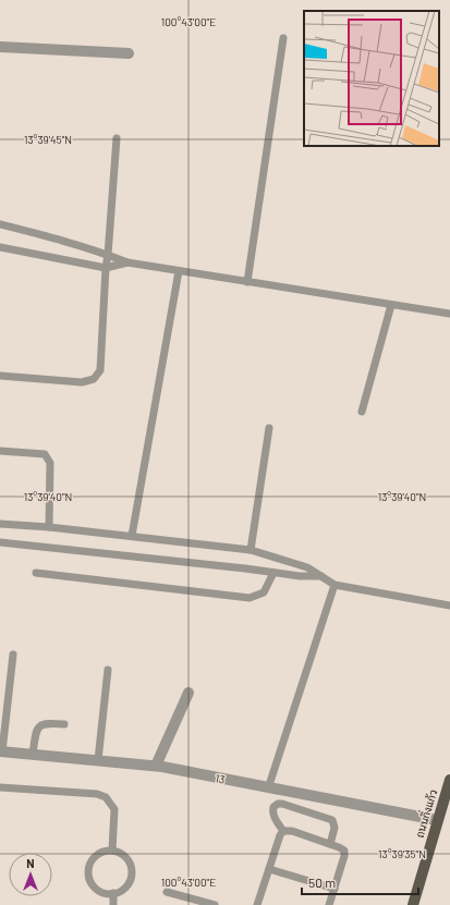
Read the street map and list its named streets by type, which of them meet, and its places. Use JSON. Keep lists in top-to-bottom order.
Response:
{
  "streets": {
    "main road": ["ถนนกิ่งแก้ว"],
    "street": ["13"]
  },
  "crossings": [
    ["13", "ถนนกิ่งแก้ว"]
  ],
  "scale_bar": "50 m",
  "north": "top",
  "coordinates": [
    "100°43'00\"E",
    "13°39'45\"N",
    "13°39'40\"N",
    "13°39'35\"N"
  ]
}
